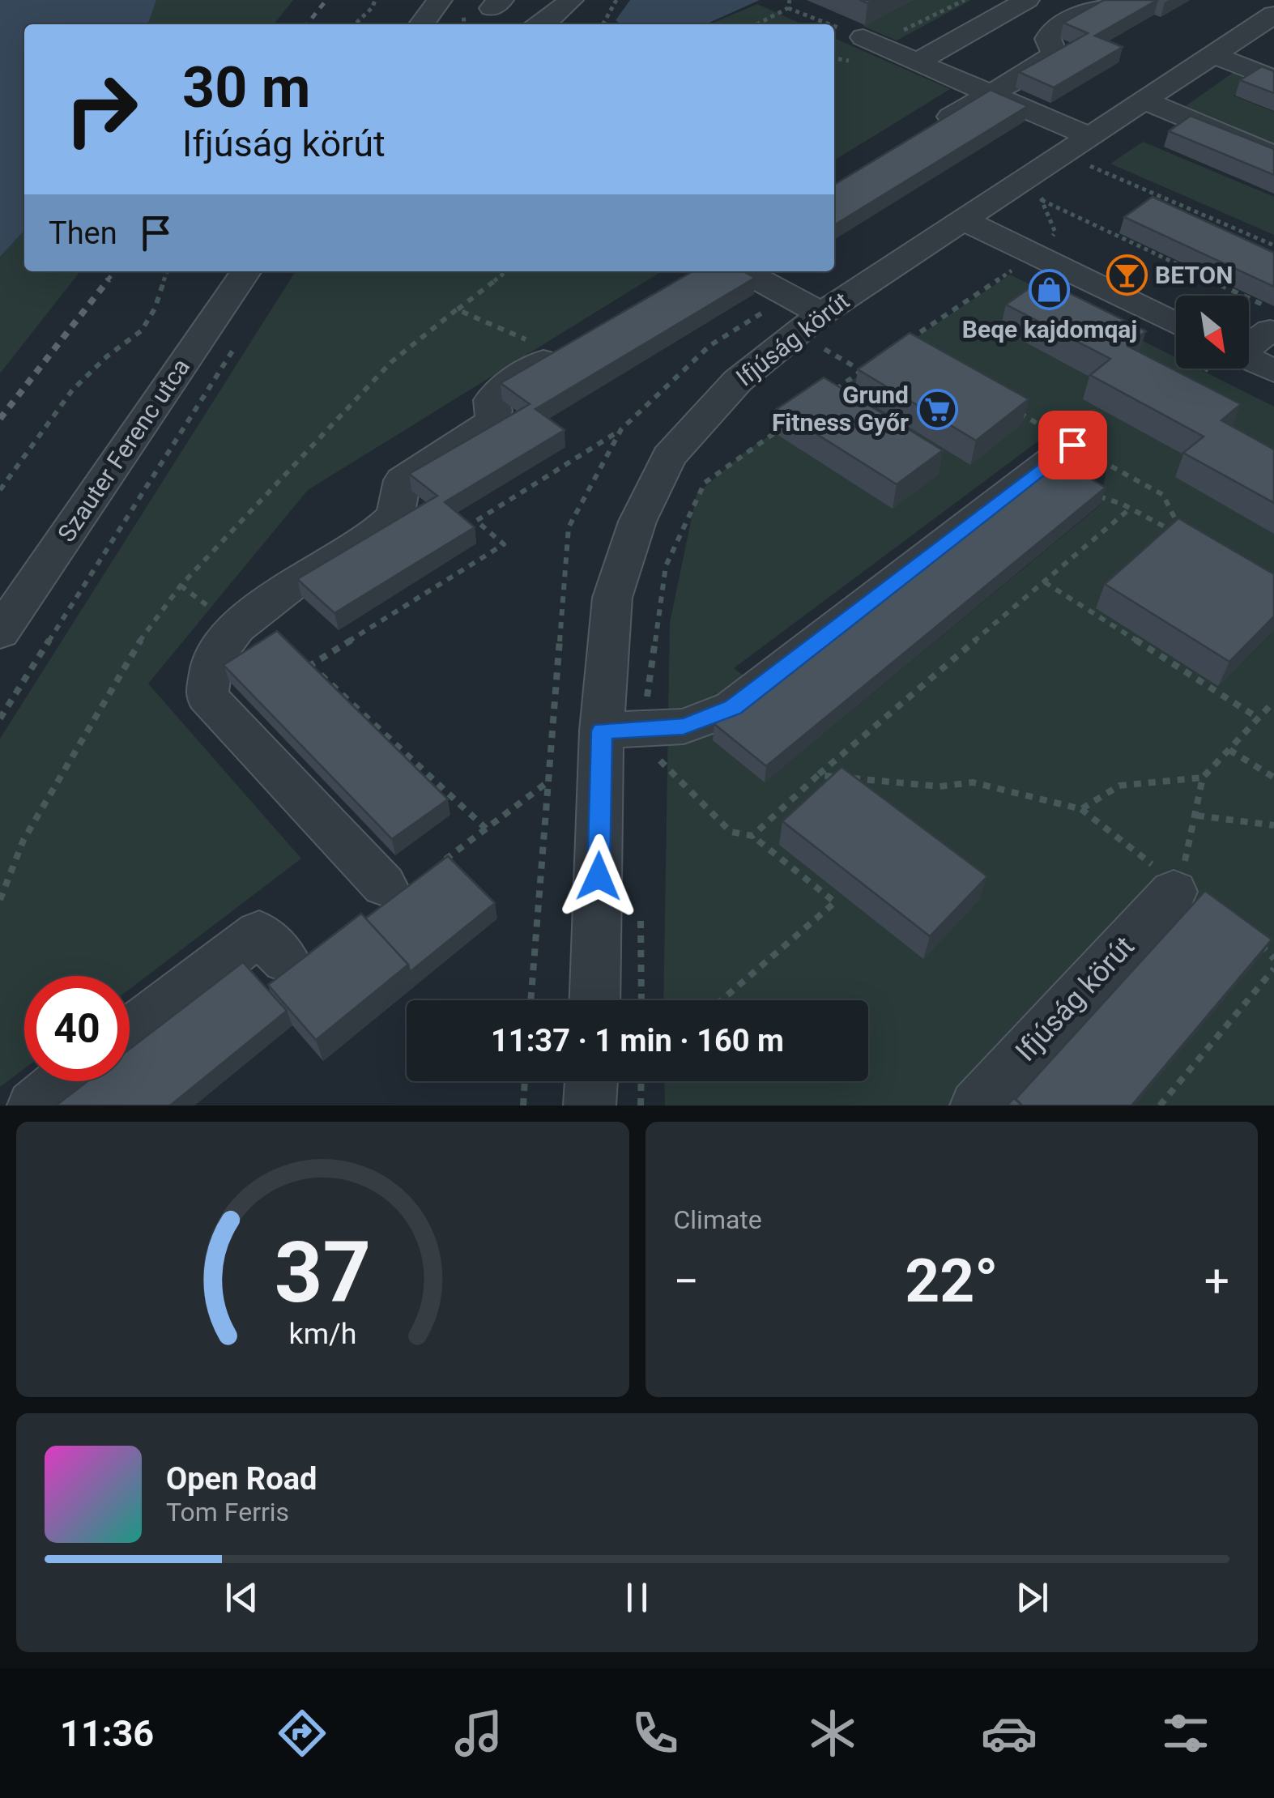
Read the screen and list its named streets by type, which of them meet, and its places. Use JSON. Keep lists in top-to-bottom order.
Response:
{
  "streets": {
    "street": ["Ifjúság körút", "Szauter Ferenc utca"]
  },
  "places": {
    "bar": ["BETON"],
    "shop": ["Beqe kajdomqaj"],
    "supermarket": ["Grund Fitness Győr"]
  },
  "north": "bottom right",
  "page": {
    "turn": ["30 m", "Ifjúság körút"],
    "then": "Then",
    "limit": "40",
    "trip": "11:37 · 1 min · 160 m",
    "tile": "Climate",
    "heat": ["−", "22°", "+"],
    "song": ["Open Road", "Tom Ferris"],
    "tabs": "11:36",
    "gauge": ["37", "km/h"]
  }
}
